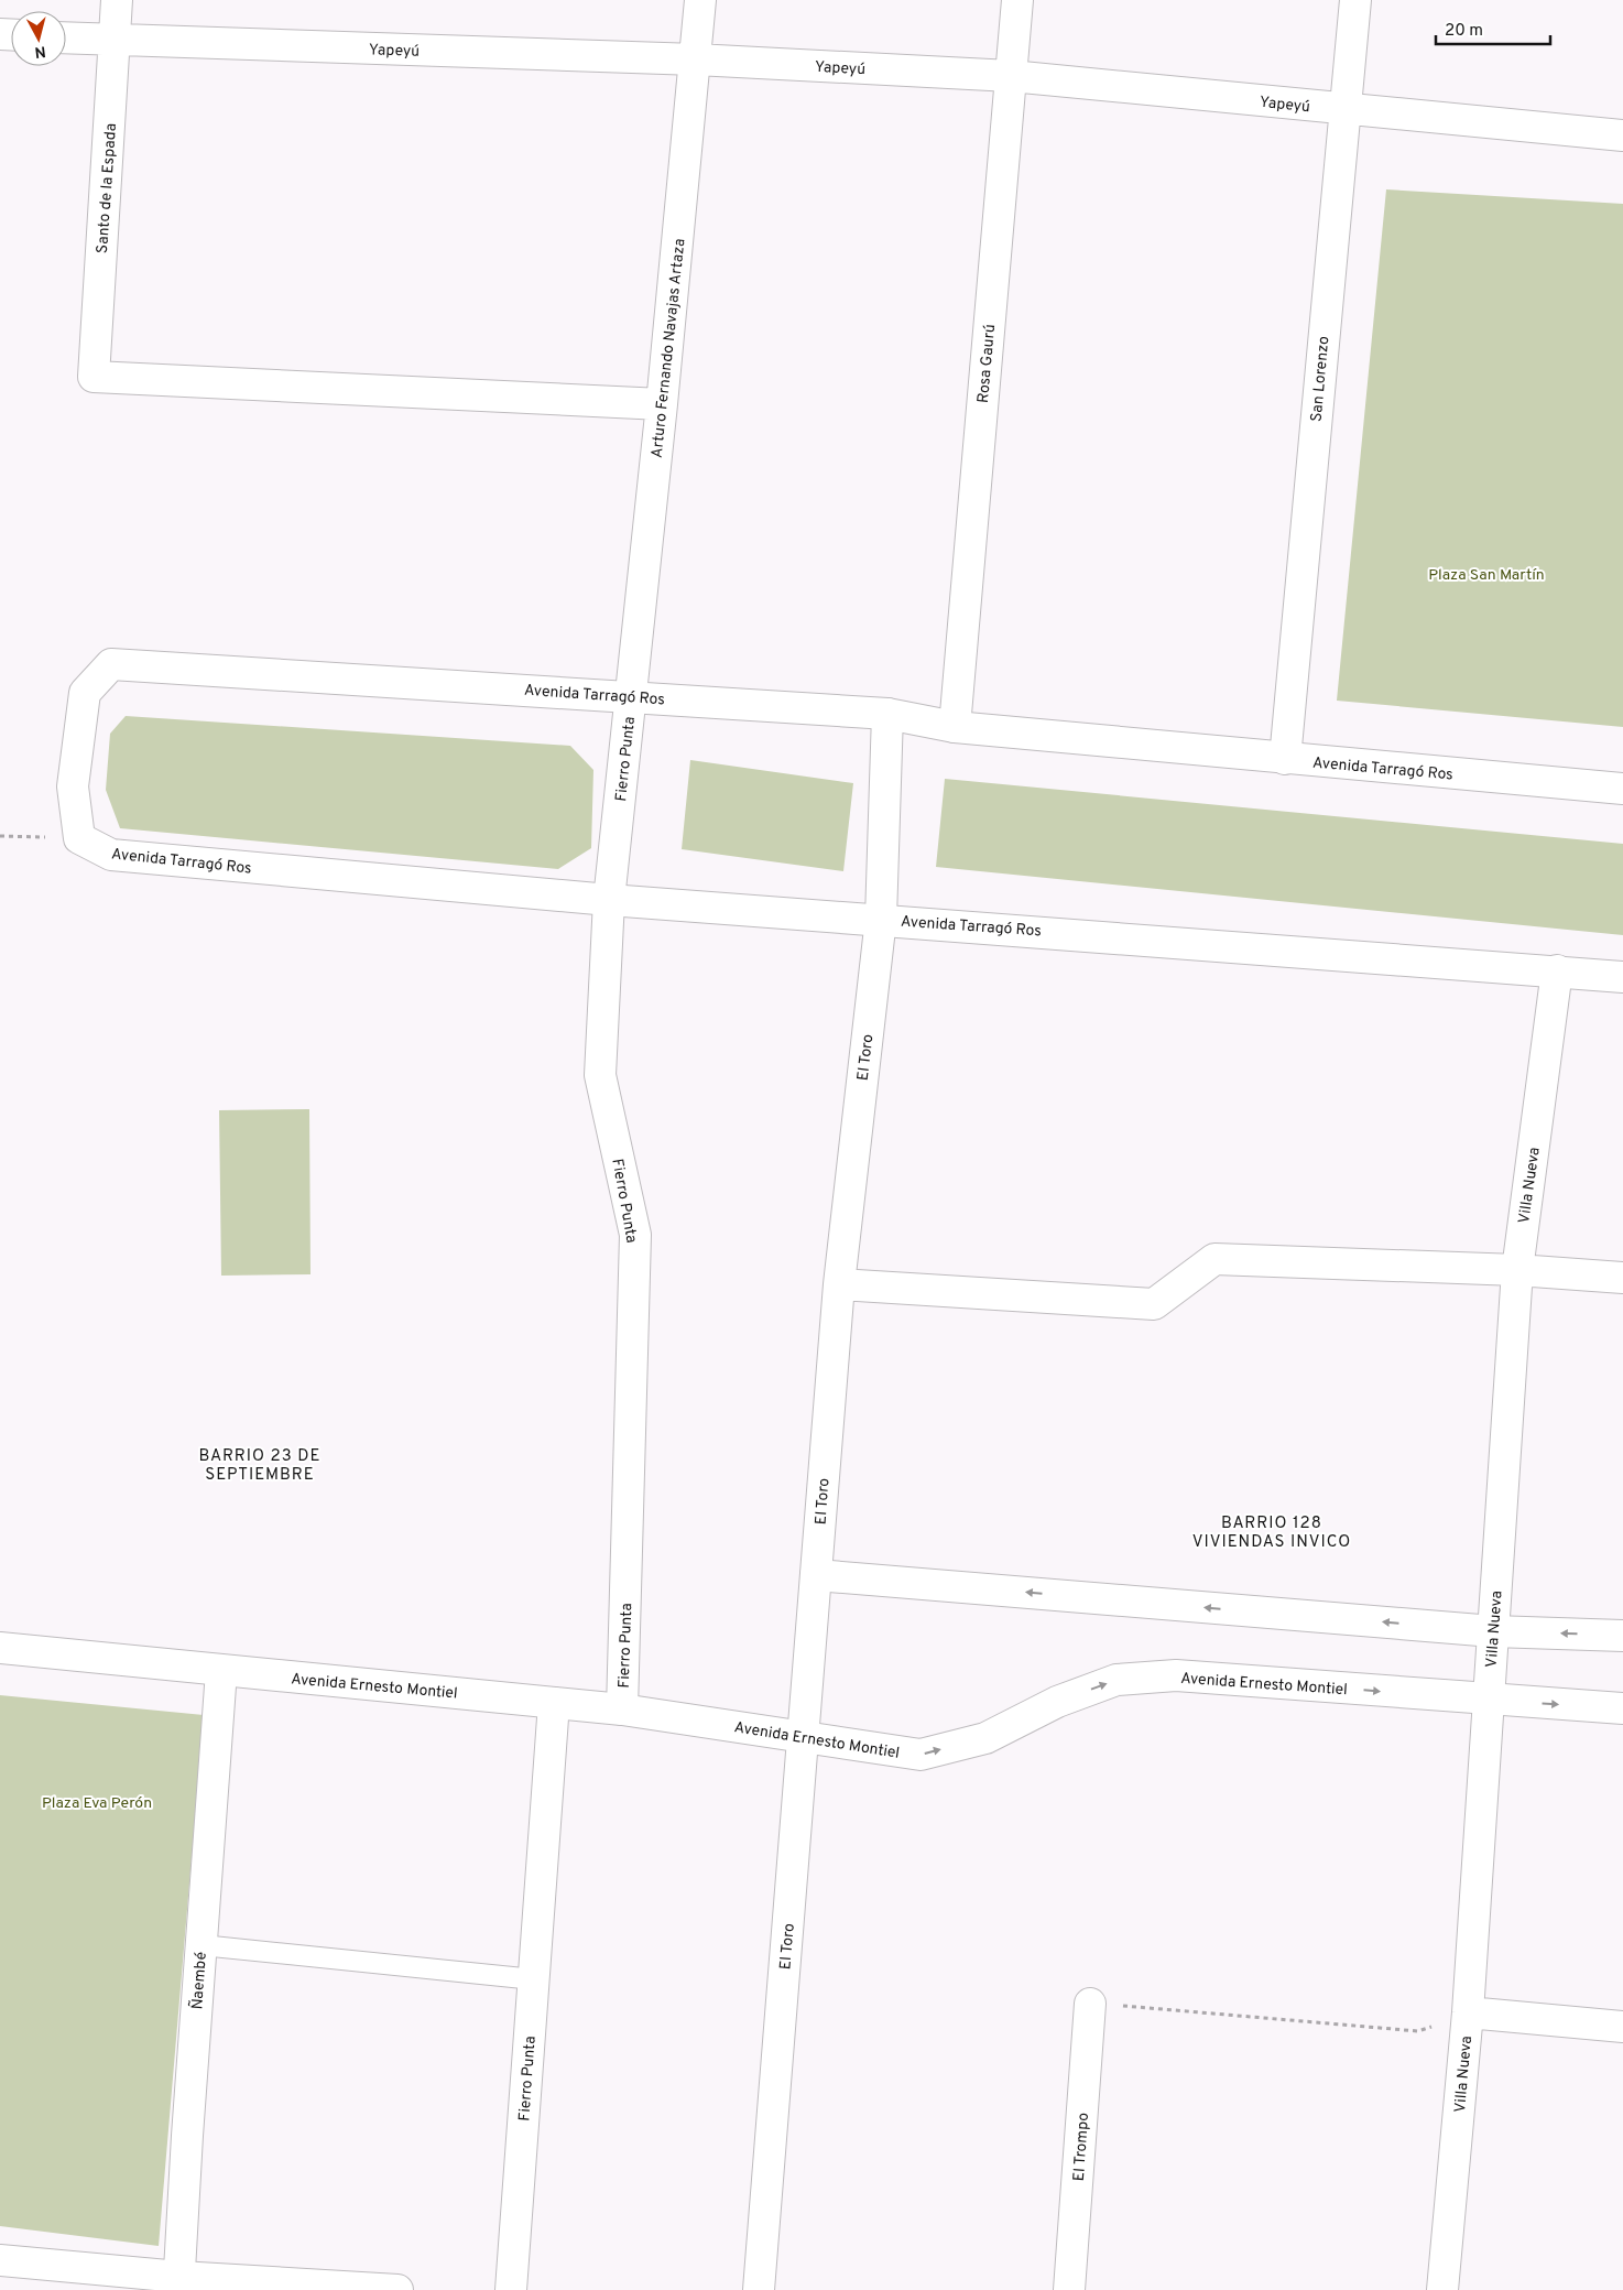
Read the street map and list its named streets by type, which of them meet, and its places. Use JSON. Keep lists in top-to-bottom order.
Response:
{
  "streets": {
    "street": [
      "Yapeyú",
      "Santo de la Espada",
      "Arturo Fernando Navajas Artaza",
      "Rosa Gaurú",
      "San Lorenzo",
      "Avenida Tarragó Ros",
      "Fierro Punta",
      "El Toro",
      "Villa Nueva",
      "Avenida Ernesto Montiel",
      "Ñaembé",
      "El Trompo"
    ]
  },
  "crossings": [
    ["Yapeyú", "Santo de la Espada"],
    ["Yapeyú", "Arturo Fernando Navajas Artaza"],
    ["Yapeyú", "Rosa Gaurú"],
    ["Yapeyú", "San Lorenzo"],
    ["Santo de la Espada", "Arturo Fernando Navajas Artaza"],
    ["Arturo Fernando Navajas Artaza", "Avenida Tarragó Ros"],
    ["Arturo Fernando Navajas Artaza", "Fierro Punta"],
    ["Rosa Gaurú", "Avenida Tarragó Ros"],
    ["San Lorenzo", "Avenida Tarragó Ros"],
    ["Avenida Tarragó Ros", "Fierro Punta"],
    ["Avenida Tarragó Ros", "El Toro"],
    ["Avenida Tarragó Ros", "Villa Nueva"],
    ["Fierro Punta", "Avenida Ernesto Montiel"],
    ["El Toro", "Avenida Ernesto Montiel"],
    ["Villa Nueva", "Avenida Ernesto Montiel"],
    ["Avenida Ernesto Montiel", "Ñaembé"]
  ],
  "districts": ["BARRIO 23 DE SEPTIEMBRE", "BARRIO 128 VIVIENDAS INVICO"],
  "parks": ["Plaza San Martín", "Plaza Eva Perón"],
  "scale_bar": "20 m",
  "north": "bottom"
}
